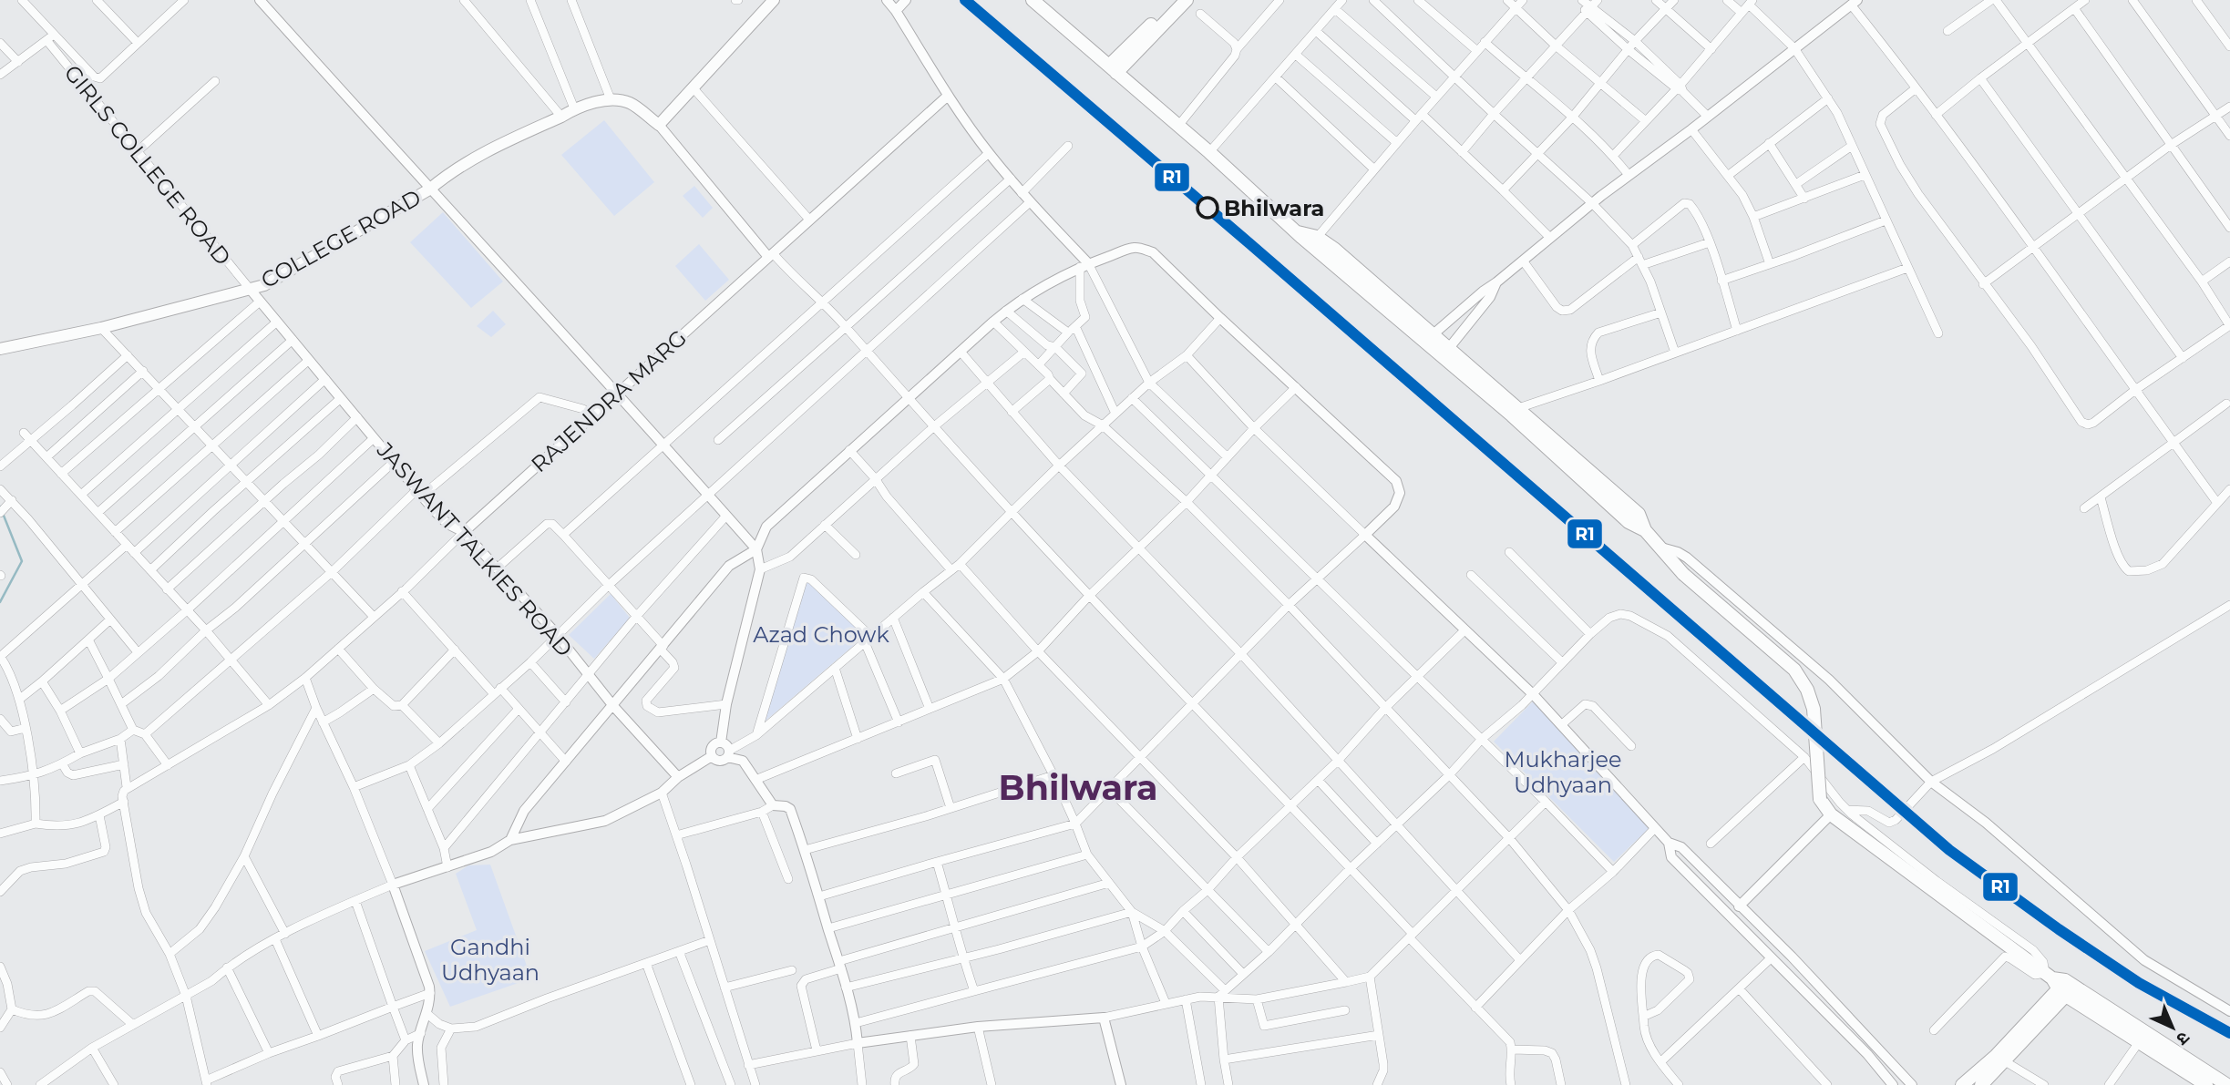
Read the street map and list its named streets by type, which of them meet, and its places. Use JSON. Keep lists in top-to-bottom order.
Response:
{
  "streets": {
    "main road": ["COLLEGE ROAD"],
    "street": ["GIRLS COLLEGE ROAD", "RAJENDRA MARG", "JASWANT TALKIES ROAD"]
  },
  "crossings": [
    ["GIRLS COLLEGE ROAD", "COLLEGE ROAD"],
    ["GIRLS COLLEGE ROAD", "JASWANT TALKIES ROAD"],
    ["COLLEGE ROAD", "JASWANT TALKIES ROAD"],
    ["RAJENDRA MARG", "JASWANT TALKIES ROAD"]
  ],
  "districts": ["Bhilwara"],
  "parks": ["Azad Chowk", "Mukharjee Udhyaan", "Gandhi Udhyaan"],
  "places": ["Bhilwara"],
  "lines": ["transit line R1"],
  "north": "bottom right"
}
